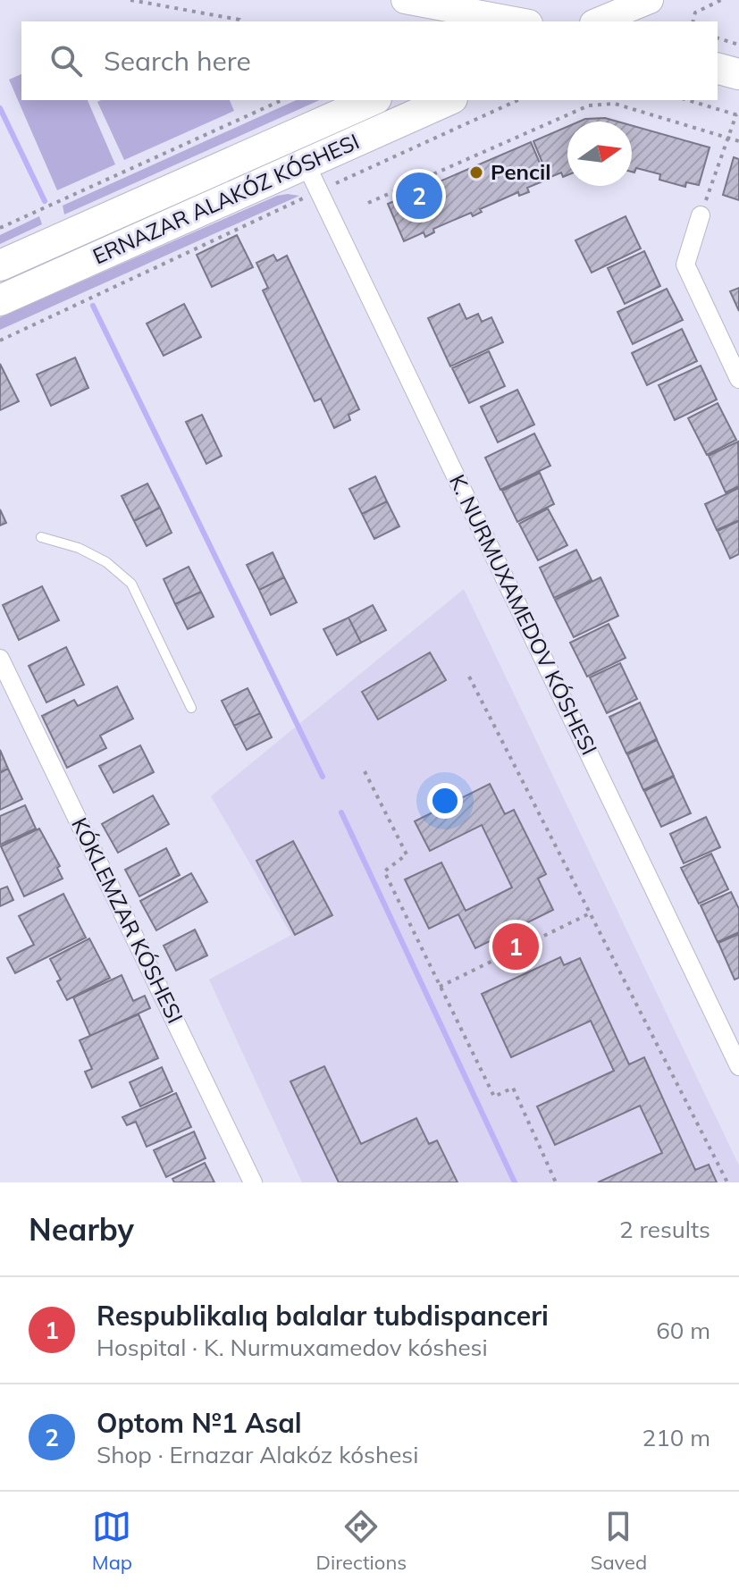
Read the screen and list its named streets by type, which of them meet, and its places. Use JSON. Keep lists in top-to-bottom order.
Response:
{
  "streets": {
    "main road": ["ERNAZAR ALAKÓZ KÓSHESI"],
    "street": ["K. NURMUXAMEDOV KÓSHESI", "KÓKLEMZAR KÓSHESI"]
  },
  "crossings": [
    ["ERNAZAR ALAKÓZ KÓSHESI", "K. NURMUXAMEDOV KÓSHESI"]
  ],
  "places": ["Pencil"],
  "north": "right",
  "page": {
    "search": "Search here",
    "pins": ["2", "1"],
    "heading": ["Nearby", "2 results"],
    "list": [
      {
        "mark": "1",
        "name": "Respublikalıq balalar tubdispanceri",
        "note": "Hospital · K. Nurmuxamedov kóshesi",
        "value": "60 m"
      },
      {
        "mark": "2",
        "name": "Optom №1 Asal",
        "note": "Shop · Ernazar Alakóz kóshesi",
        "value": "210 m"
      }
    ],
    "nav": ["Map", "Directions", "Saved"]
  }
}
